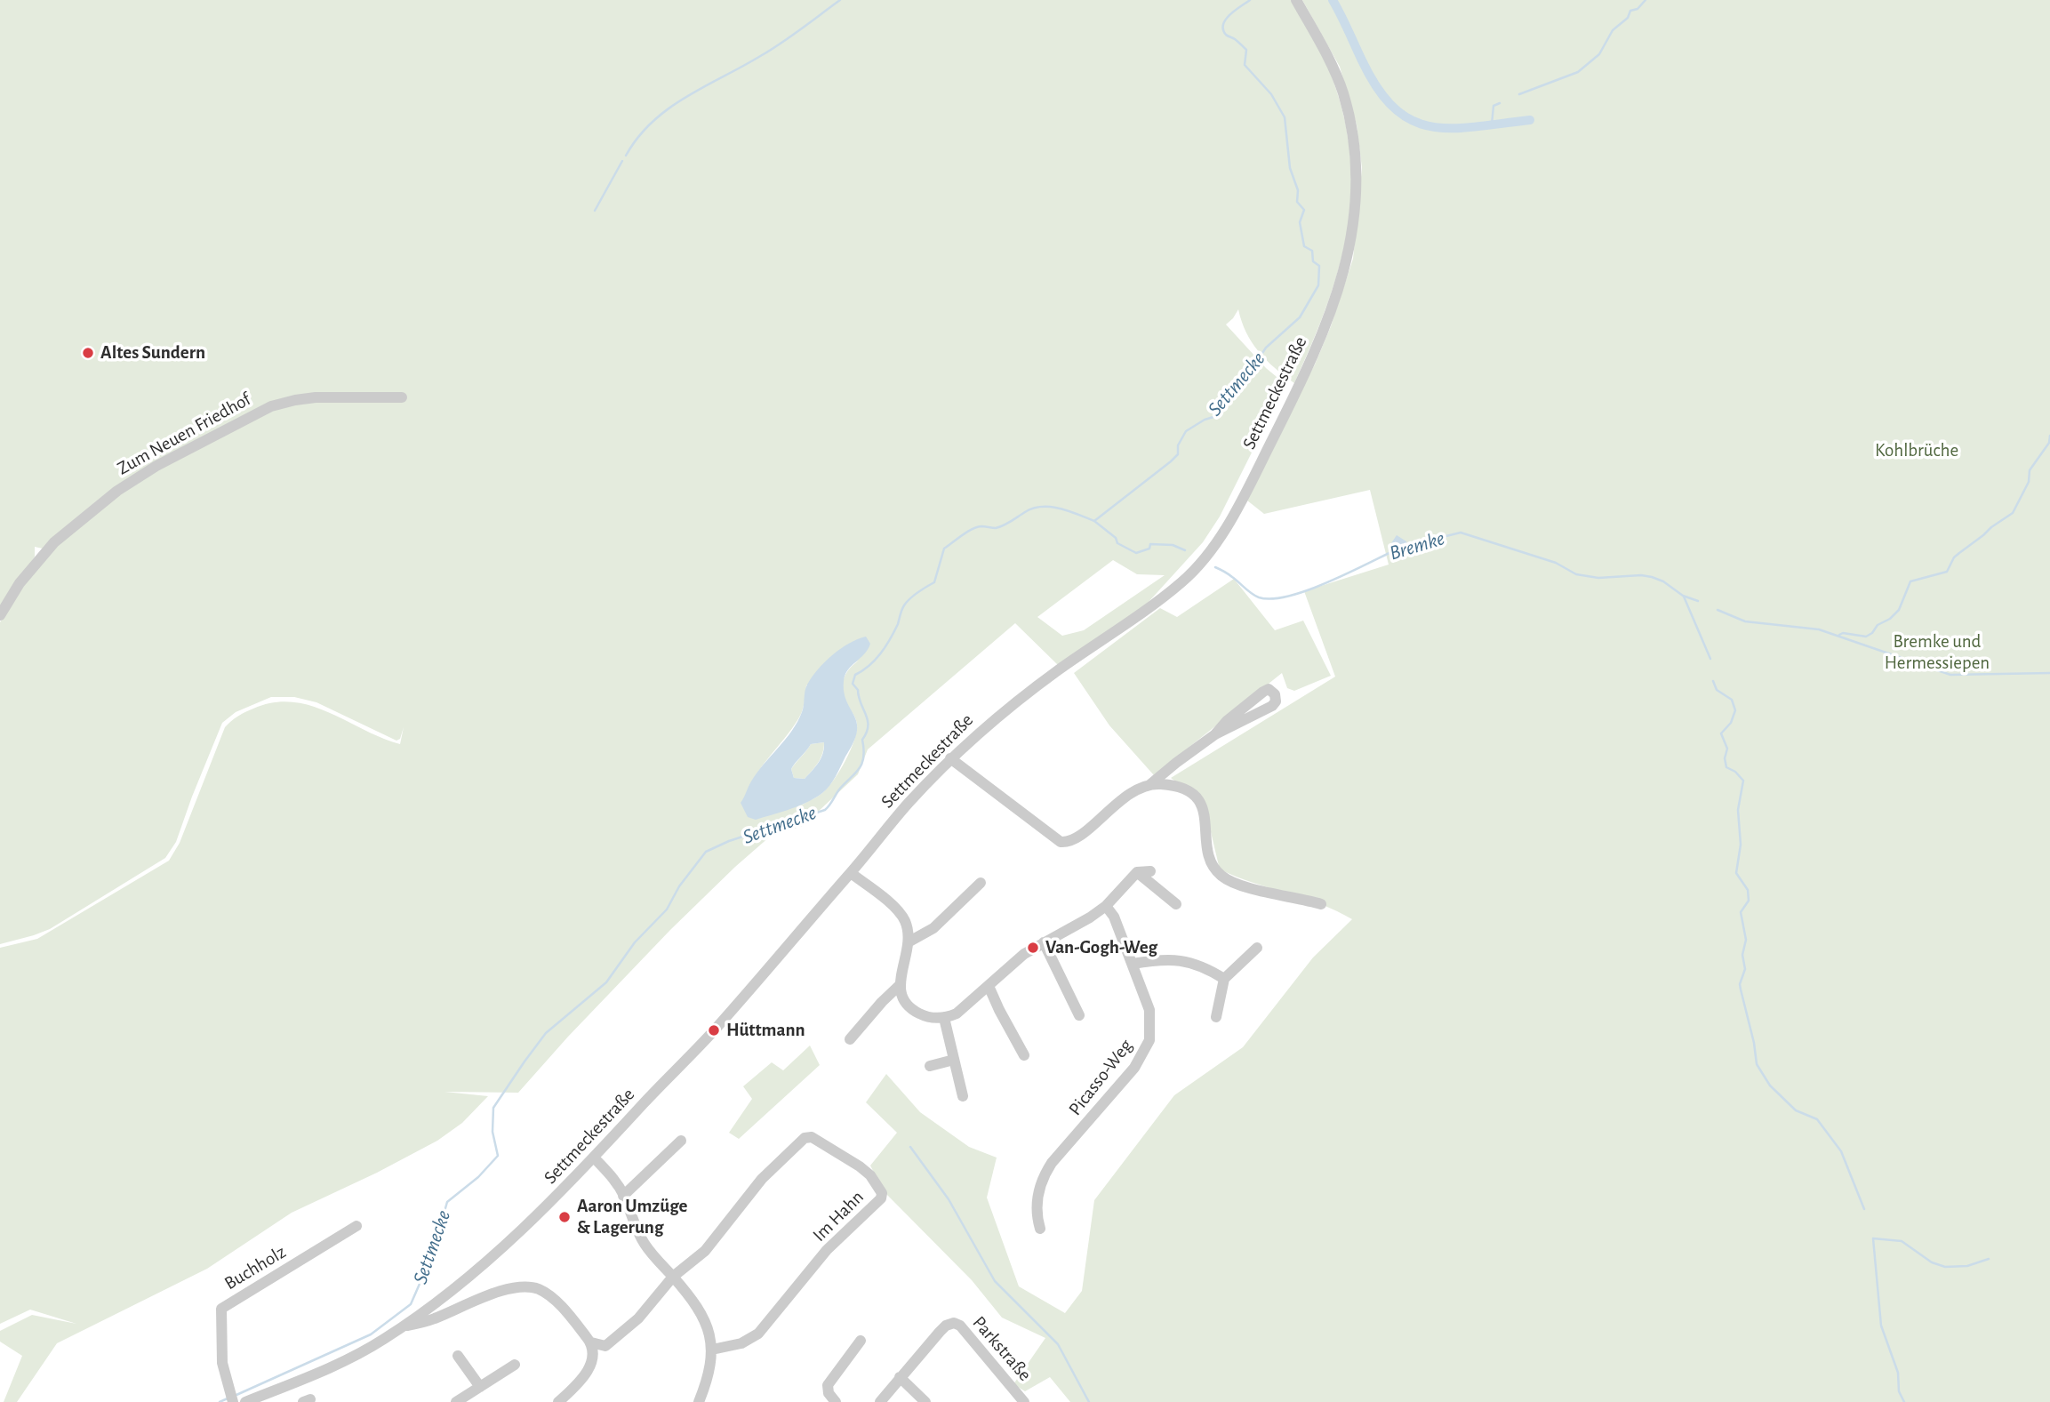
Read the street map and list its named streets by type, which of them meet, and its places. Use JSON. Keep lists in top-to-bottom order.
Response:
{
  "streets": {
    "street": [
      "Settmeckestraße",
      "Zum Neuen Friedhof",
      "Picasso-Weg",
      "Im Hahn",
      "Buchholz",
      "Parkstraße"
    ]
  },
  "water": ["Settmecke", "Bremke"],
  "parks": ["Kohlbrüche", "Bremke und Hermessiepen"],
  "places": [
    "Altes Sundern",
    "Van-Gogh-Weg",
    "Hüttmann",
    "Aaron Umzüge & Lagerung"
  ]
}
